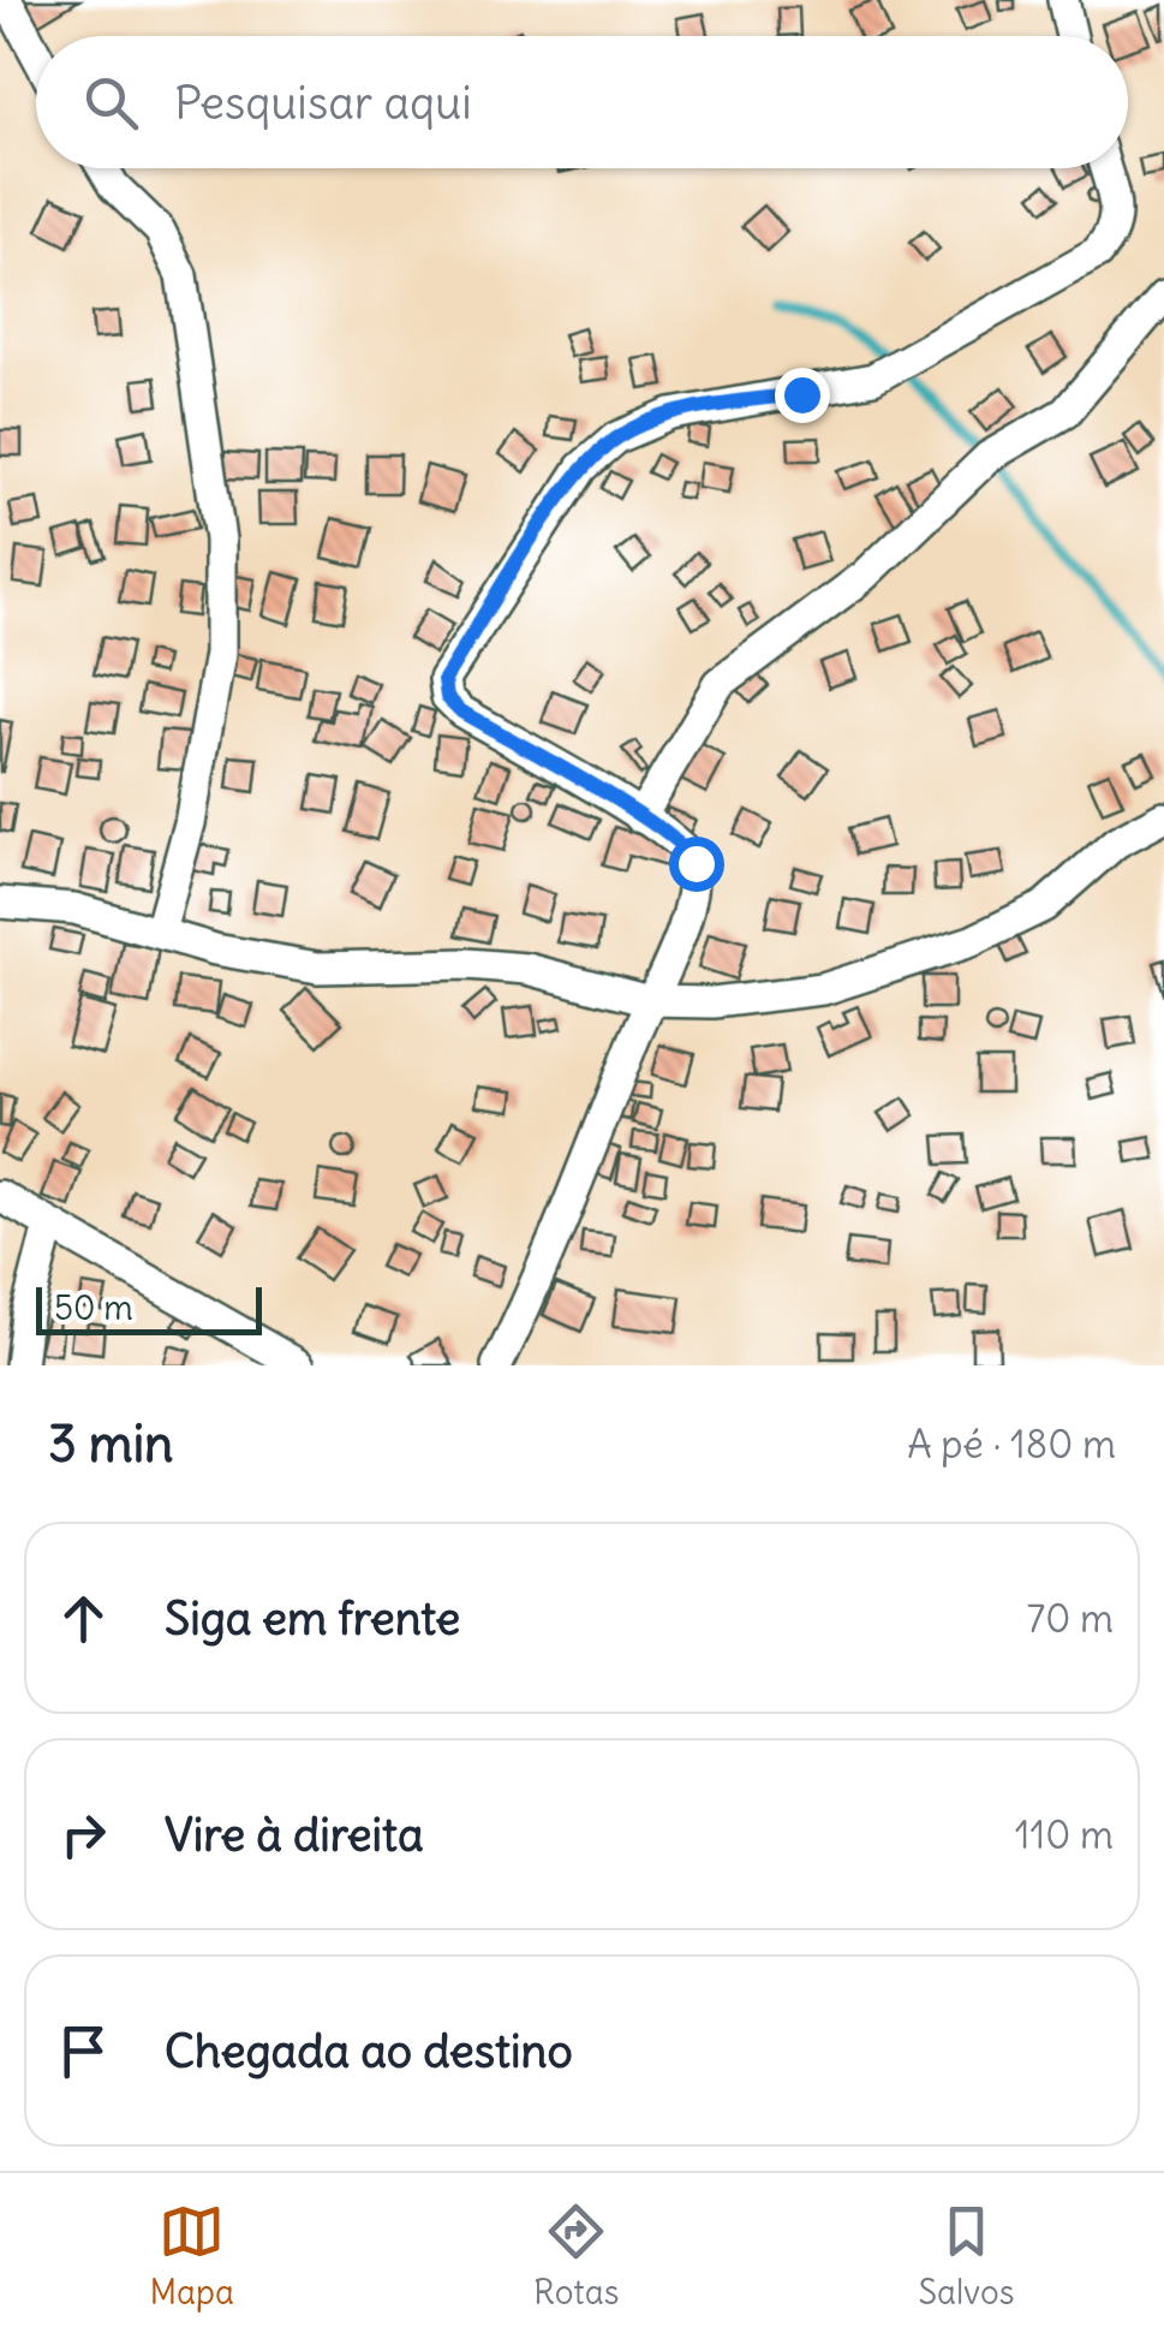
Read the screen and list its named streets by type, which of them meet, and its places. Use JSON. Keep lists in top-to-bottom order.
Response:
{
  "scale_bar": "50 m",
  "page": {
    "search": "Pesquisar aqui",
    "scale": "50 m",
    "heading": ["3 min", "A pé · 180 m"],
    "list": [
      ["Siga em frente", "70 m"],
      ["Vire à direita", "110 m"],
      "Chegada ao destino"
    ],
    "nav": ["Mapa", "Rotas", "Salvos"]
  }
}
